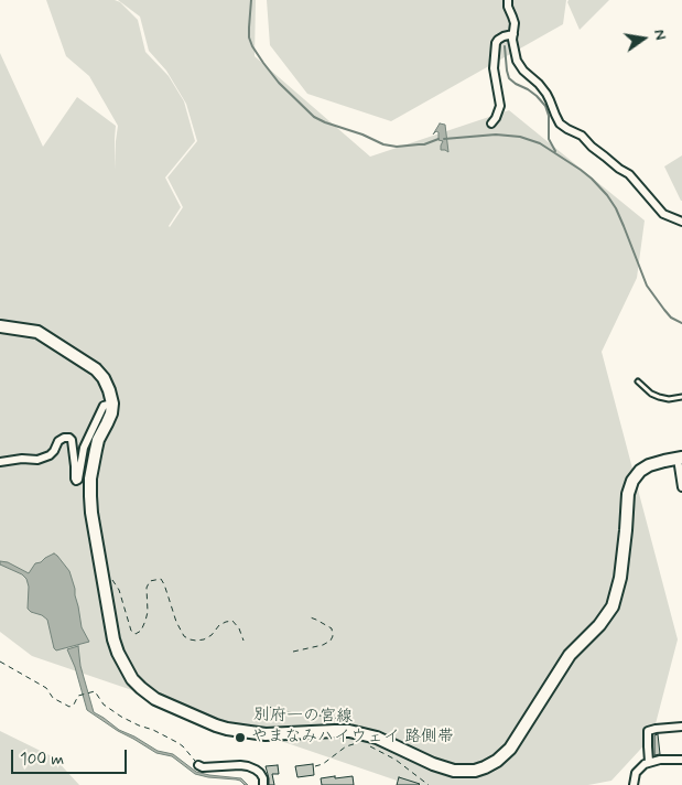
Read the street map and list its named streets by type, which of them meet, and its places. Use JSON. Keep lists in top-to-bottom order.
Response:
{
  "streets": {
    "main road": ["別府一の宮線"]
  },
  "places": ["やまなみハイウェイ 路側帯"],
  "scale_bar": "100 m",
  "north": "right"
}
